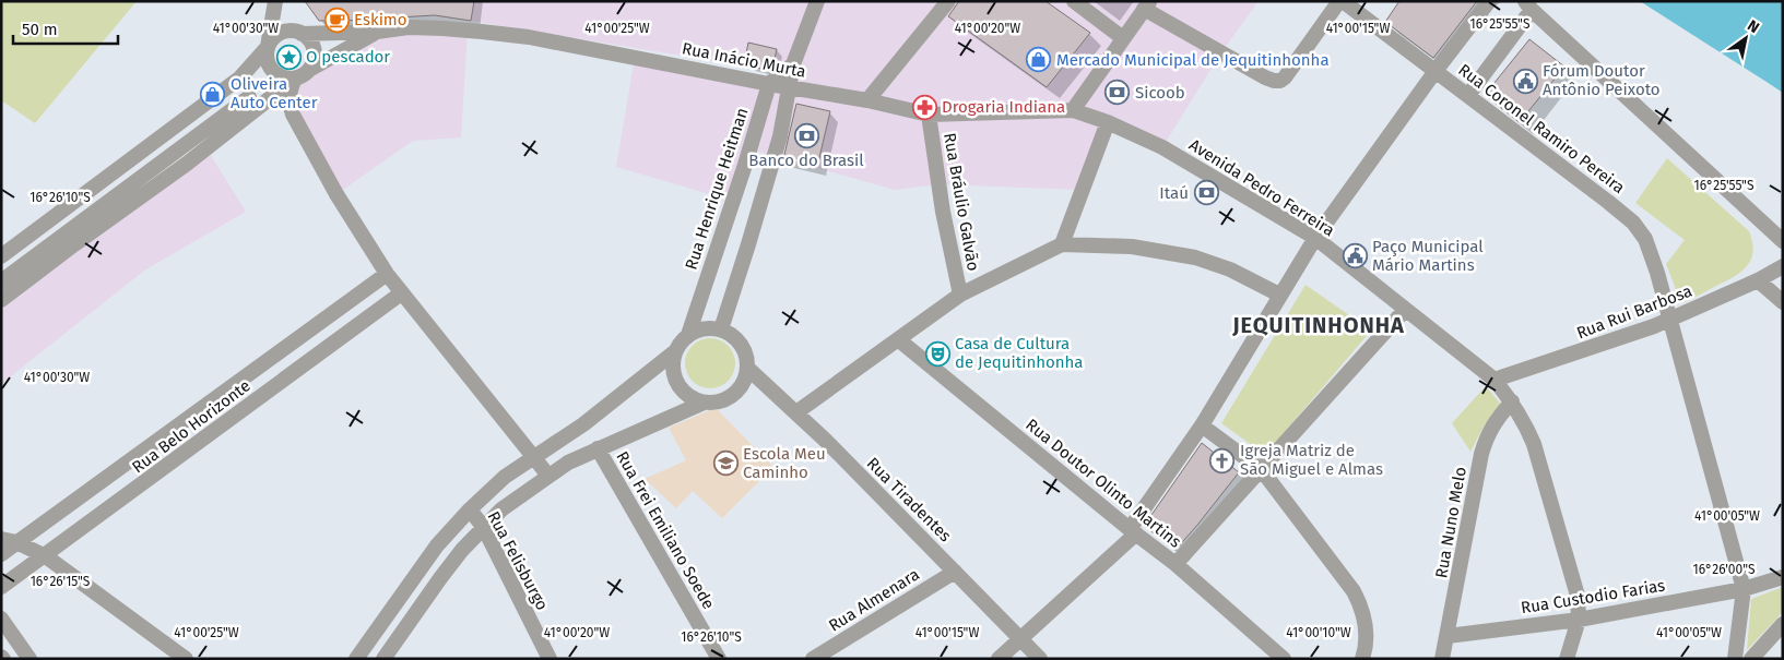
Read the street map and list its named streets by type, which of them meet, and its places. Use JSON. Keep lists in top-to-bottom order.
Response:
{
  "streets": {
    "street": [
      "Rua Inácio Murta",
      "Rua Coronel Ramiro Pereira",
      "Avenida Pedro Ferreira",
      "Rua Henrique Heitman",
      "Rua Bráulio Galvão",
      "Rua Rui Barbosa",
      "Rua Belo Horizonte",
      "Rua Doutor Olinto Martins",
      "Rua Tiradentes",
      "Rua Nuno Melo",
      "Rua Frei Emiliano Soede",
      "Rua Felisburgo",
      "Rua Custodio Farias",
      "Rua Almenara"
    ]
  },
  "crossings": [
    ["Rua Inácio Murta", "Avenida Pedro Ferreira"],
    ["Rua Inácio Murta", "Rua Henrique Heitman"],
    ["Rua Inácio Murta", "Rua Bráulio Galvão"],
    ["Rua Coronel Ramiro Pereira", "Rua Rui Barbosa"],
    ["Rua Coronel Ramiro Pereira", "Rua Custodio Farias"],
    ["Avenida Pedro Ferreira", "Rua Rui Barbosa"],
    ["Avenida Pedro Ferreira", "Rua Nuno Melo"],
    ["Avenida Pedro Ferreira", "Rua Custodio Farias"],
    ["Rua Henrique Heitman", "Rua Tiradentes"],
    ["Rua Tiradentes", "Rua Almenara"],
    ["Rua Nuno Melo", "Rua Custodio Farias"]
  ],
  "districts": ["JEQUITINHONHA"],
  "places": {
    "cafe": ["Eskimo"],
    "place": ["O pescador"],
    "shop": ["Mercado Municipal de Jequitinhonha", "Oliveira Auto Center"],
    "public building": ["Fórum Doutor Antônio Peixoto", "Paço Municipal Mário Martins"],
    "bank": ["Sicoob", "Banco do Brasil", "Itaú"],
    "pharmacy": ["Drogaria Indiana"],
    "theatre": ["Casa de Cultura de Jequitinhonha"],
    "church": ["Igreja Matriz de São Miguel e Almas"],
    "school or university": ["Escola Meu Caminho"]
  },
  "scale_bar": "50 m",
  "north": "top right",
  "coordinates": [
    "16°25'55\"S",
    "41°00'30\"W",
    "41°00'25\"W",
    "41°00'20\"W",
    "41°00'15\"W",
    "16°26'10\"S",
    "41°00'05\"W",
    "16°26'00\"S",
    "16°26'15\"S",
    "41°00'10\"W"
  ]
}
